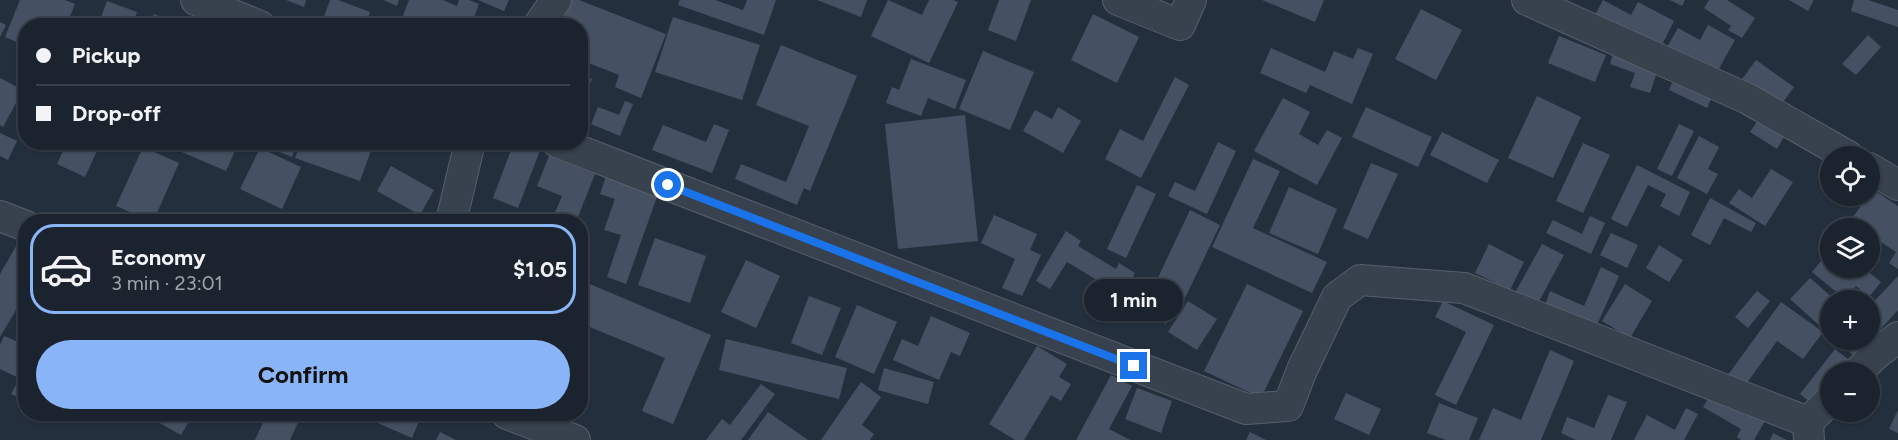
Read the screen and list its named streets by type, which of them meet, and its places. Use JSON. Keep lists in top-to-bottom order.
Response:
{
  "page": {
    "banner": ["Pickup", "Drop-off"],
    "map_buttons": ["+", "−"],
    "list": [
      {
        "name": "Economy",
        "note": "3 min · 23:01",
        "value": "$1.05"
      }
    ],
    "bubble": "1 min",
    "buttons": "Confirm"
  }
}
